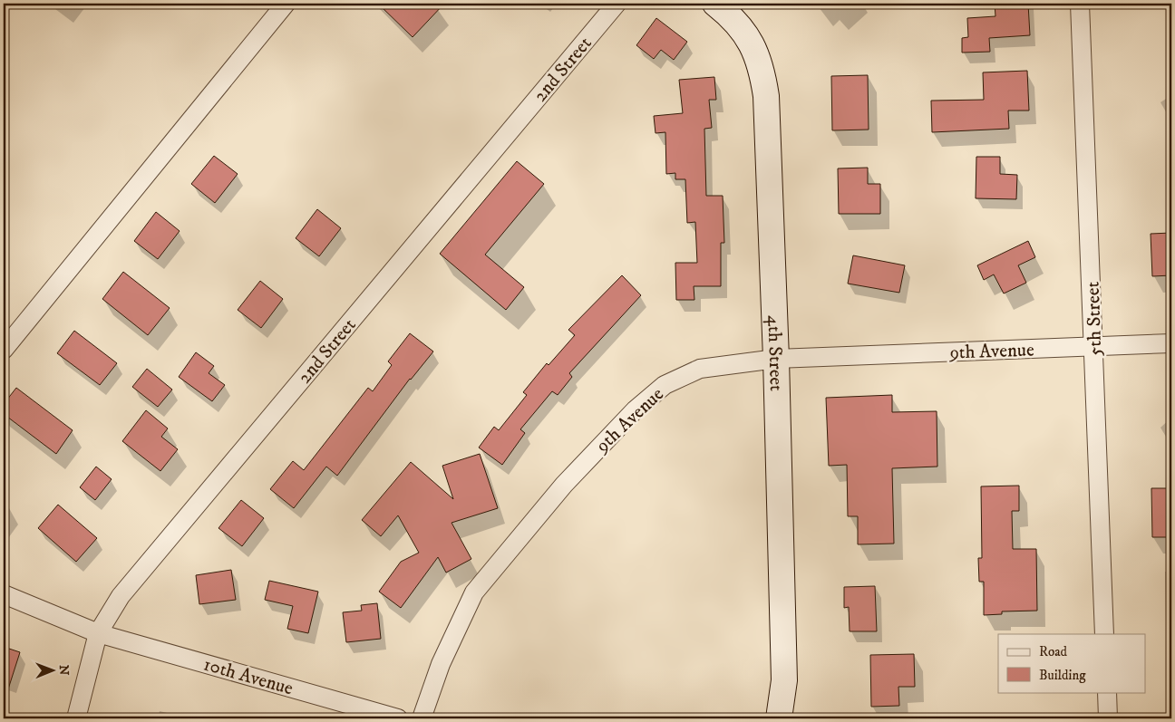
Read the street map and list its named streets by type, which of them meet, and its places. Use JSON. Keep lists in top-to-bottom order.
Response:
{
  "streets": {
    "street": [
      "2nd Street",
      "5th Street",
      "9th Avenue",
      "4th Street",
      "10th Avenue"
    ]
  },
  "crossings": [
    ["2nd Street", "10th Avenue"],
    ["5th Street", "9th Avenue"],
    ["9th Avenue", "4th Street"]
  ],
  "legend": ["Road", "Building"],
  "north": "right"
}
